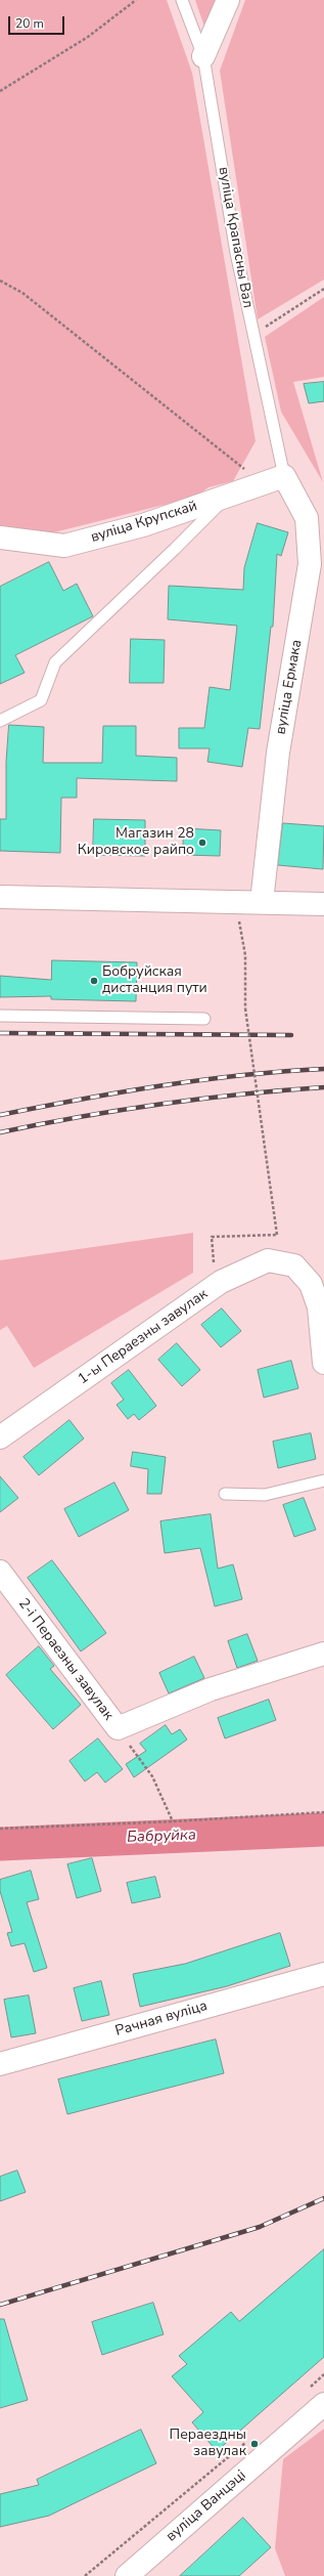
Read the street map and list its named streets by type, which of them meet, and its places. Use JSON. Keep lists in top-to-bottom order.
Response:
{
  "streets": {
    "street": [
      "вуліца Крупскай",
      "вуліца Ермака",
      "1-ы Пераезны завулак",
      "2-і Пераезны завулак",
      "Рачная вуліца",
      "вуліца Ванцэці"
    ],
    "lane": ["вуліца Крапасны Вал"]
  },
  "crossings": [
    ["вуліца Крапасны Вал", "вуліца Крупскай"],
    ["вуліца Крапасны Вал", "вуліца Ермака"],
    ["вуліца Крупскай", "вуліца Ермака"]
  ],
  "water": ["Бабруйка"],
  "places": ["Магазин 28 Кировское райпо", "Бобруйская дистанция пути", "Пераездны завулак"],
  "scale_bar": "20 m"
}
